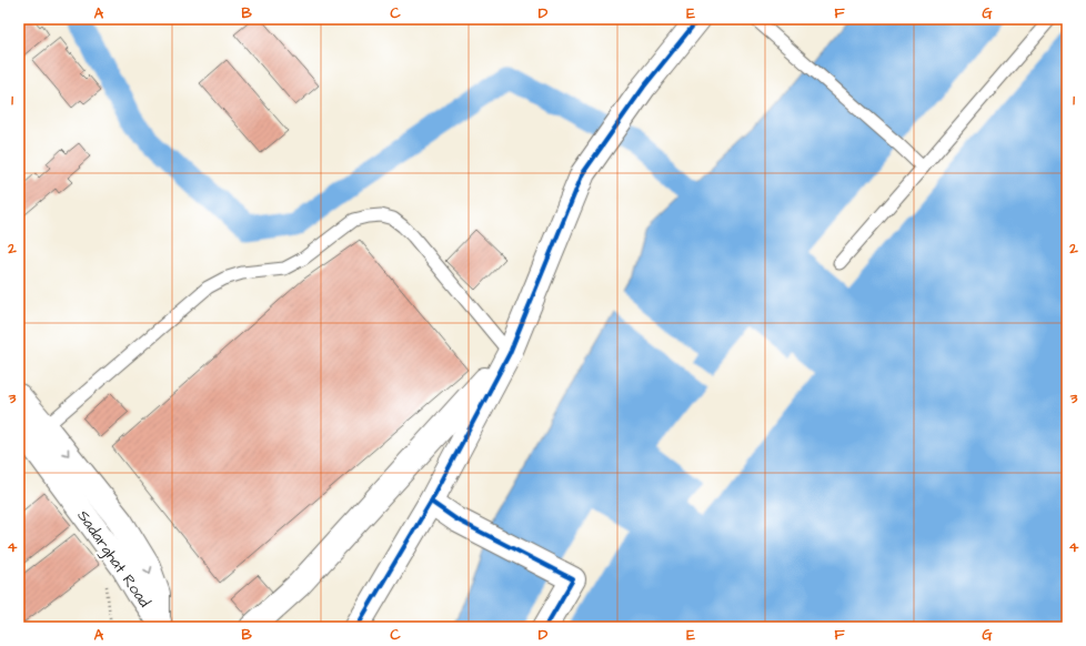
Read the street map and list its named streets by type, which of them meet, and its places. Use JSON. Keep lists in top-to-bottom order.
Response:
{
  "streets": {
    "street": ["Sadarghat Road"]
  },
  "grid": {
    "columns": [
      "A",
      "B",
      "C",
      "D",
      "E",
      "F",
      "G"
    ],
    "rows": [
      "1",
      "2",
      "3",
      "4"
    ]
  }
}
